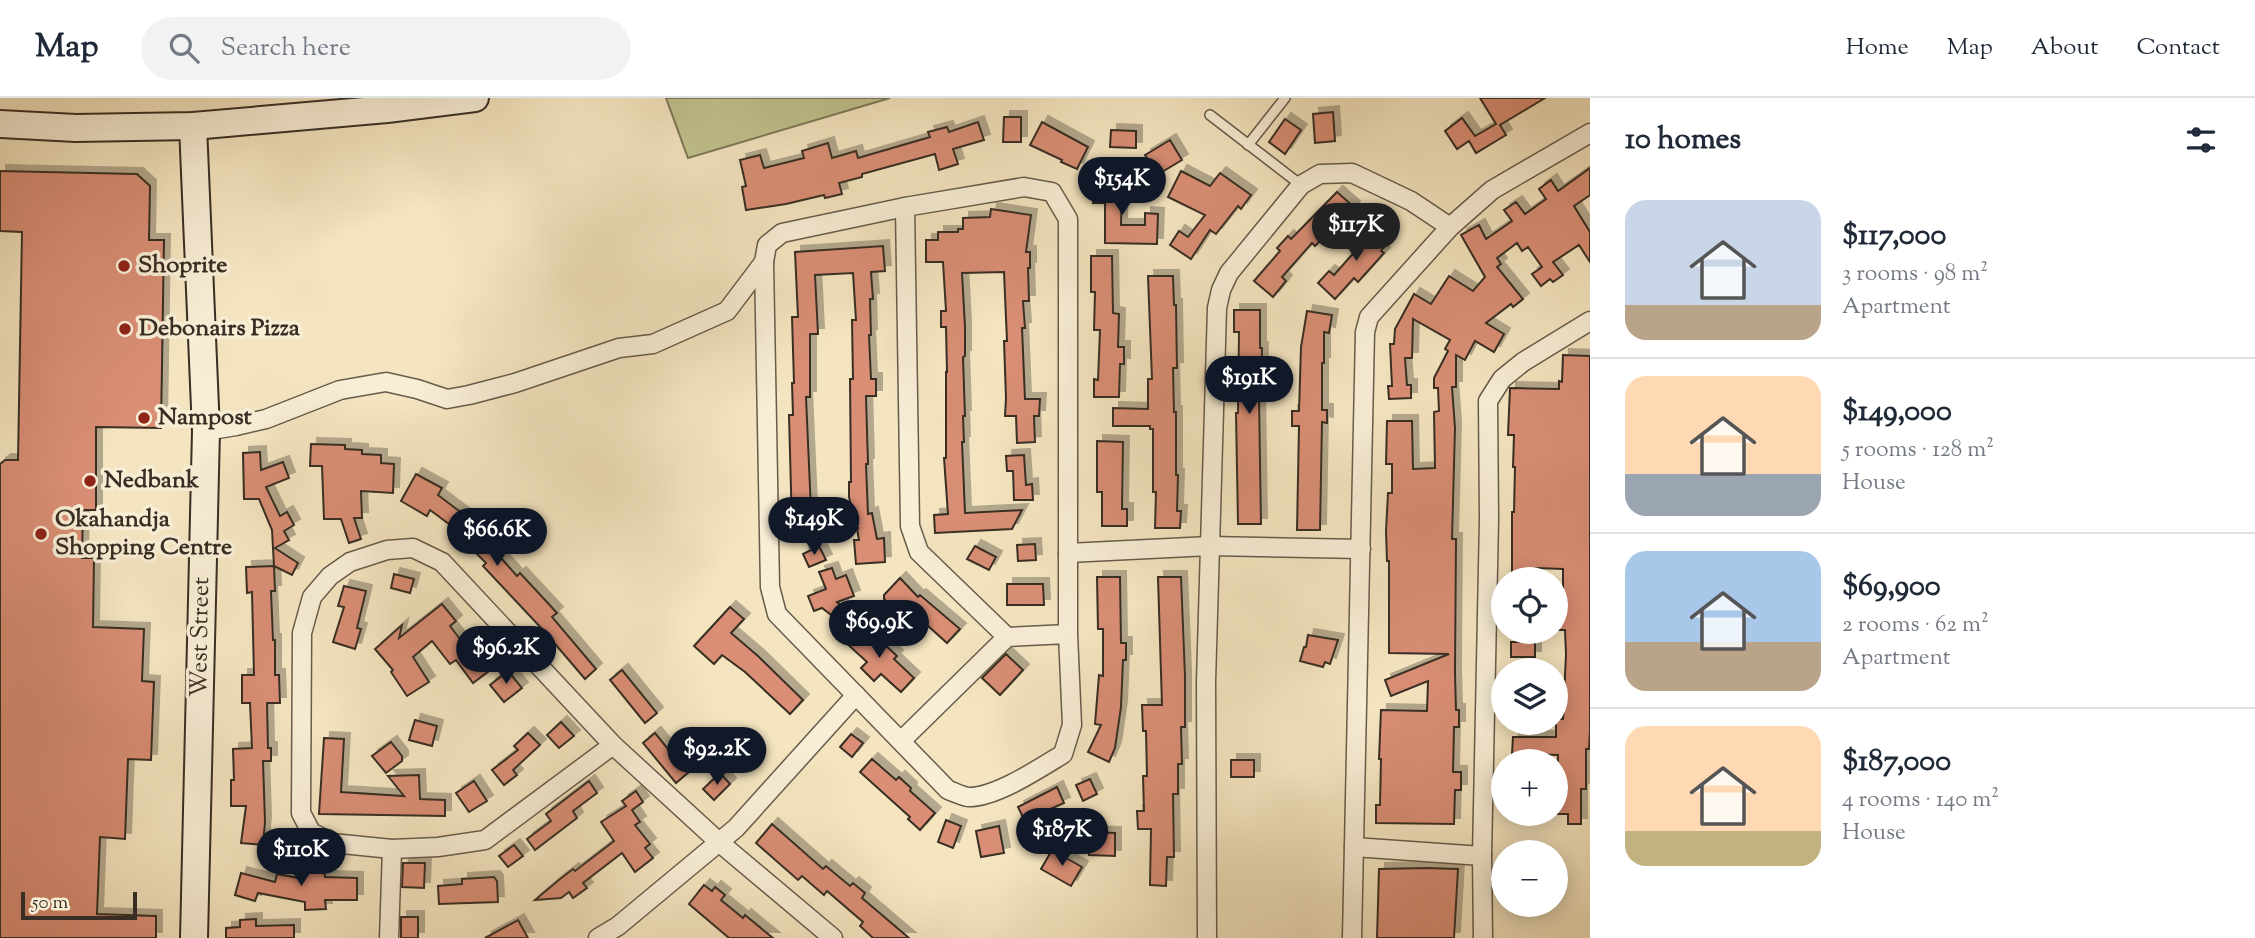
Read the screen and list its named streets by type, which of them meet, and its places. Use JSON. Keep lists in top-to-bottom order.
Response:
{
  "streets": {
    "street": ["West Street"]
  },
  "places": [
    "Shoprite",
    "Debonairs Pizza",
    "Nampost",
    "Nedbank",
    "Okahandja Shopping Centre"
  ],
  "scale_bar": "50 m",
  "page": {
    "header": "Map",
    "search": "Search here",
    "nav": [
      "Home",
      "Map",
      "About",
      "Contact"
    ],
    "heading": "10 homes",
    "price": [
      "$154K",
      "$117K",
      "$191K",
      "$149K",
      "$66.6K",
      "$69.9K",
      "$96.2K",
      "$92.2K",
      "$187K",
      "$110K"
    ],
    "list": [
      {
        "name": "$117,000",
        "note": "3 rooms · 98 m² · Apartment"
      },
      {
        "name": "$149,000",
        "note": "5 rooms · 128 m² · House"
      },
      {
        "name": "$69,900",
        "note": "2 rooms · 62 m² · Apartment"
      },
      {
        "name": "$187,000",
        "note": "4 rooms · 140 m² · House"
      }
    ],
    "map_buttons": ["+", "−"],
    "scale": "50 m"
  }
}
